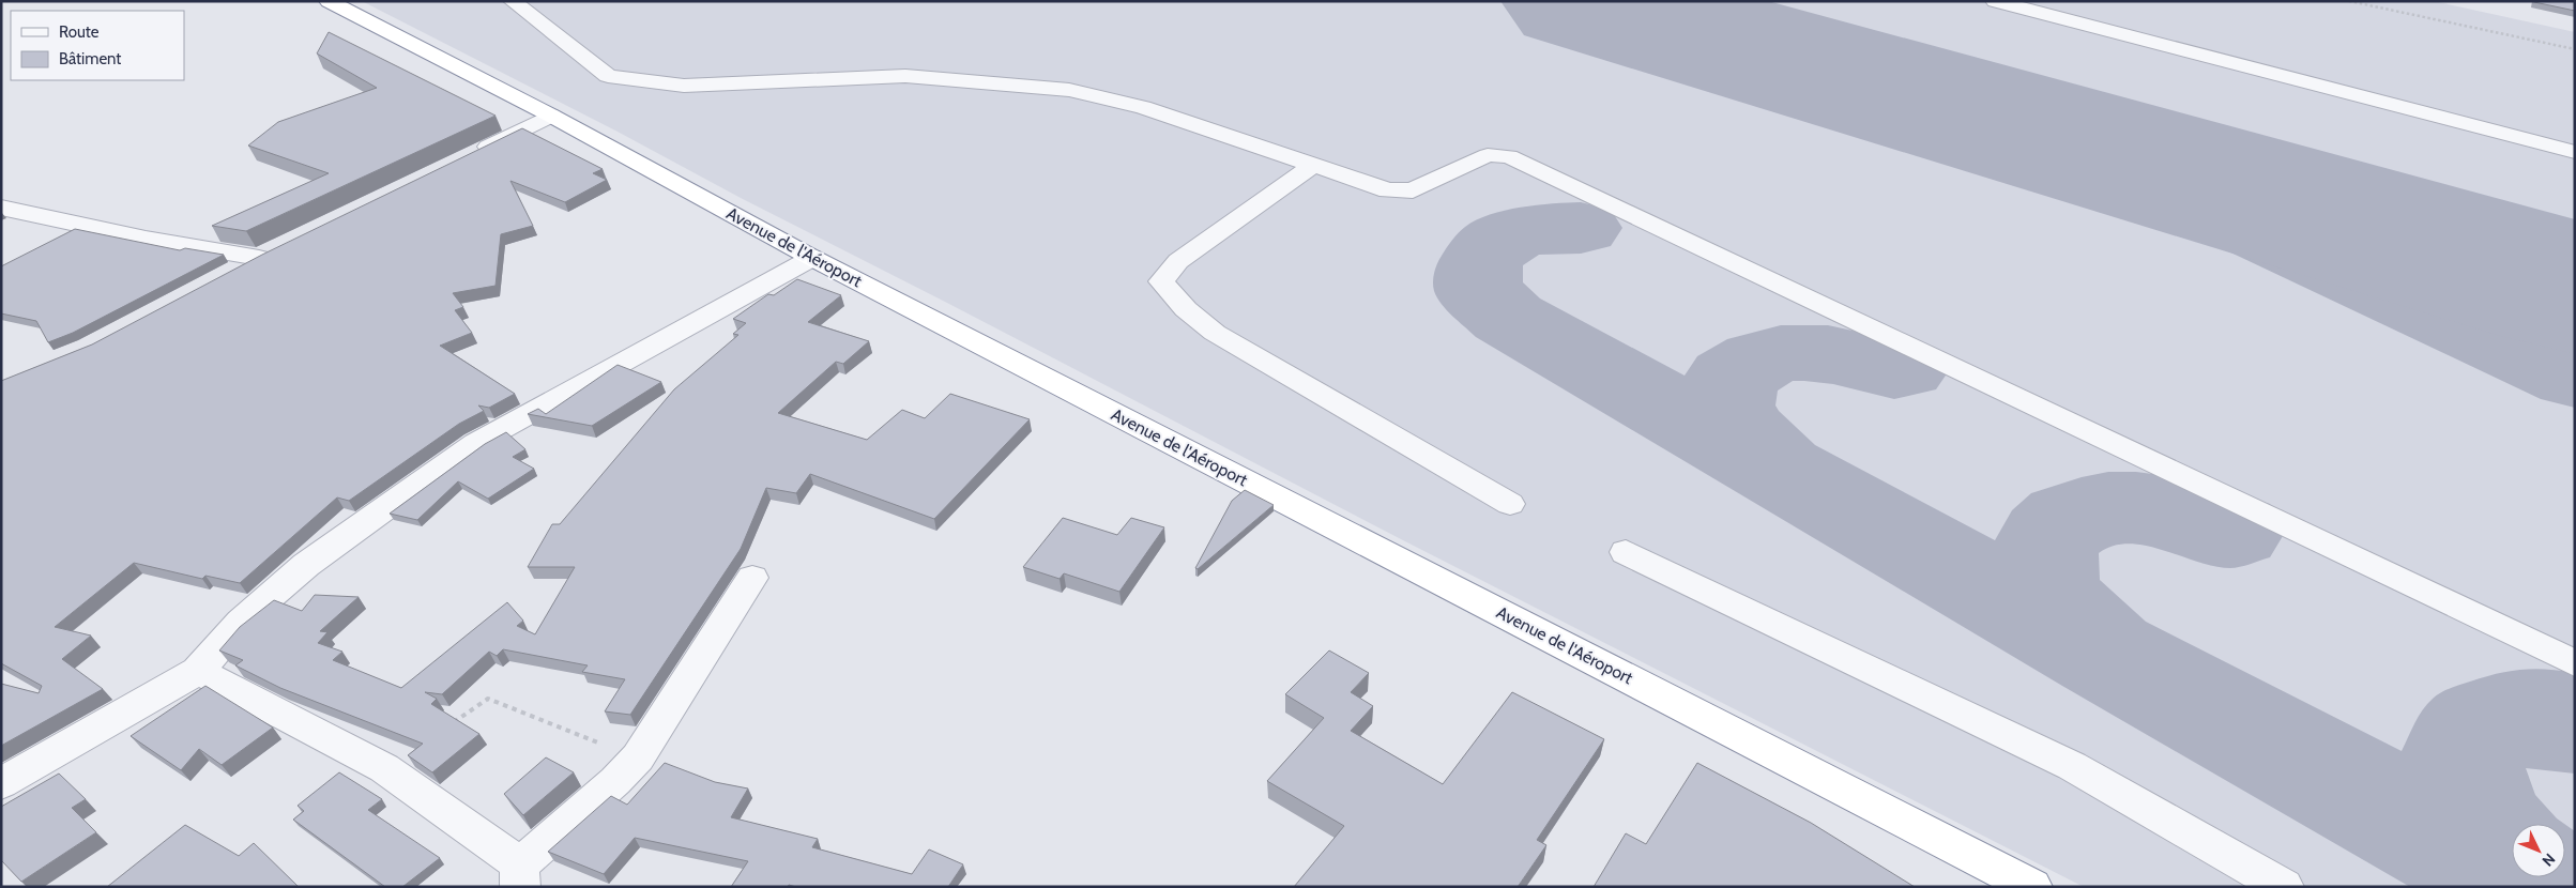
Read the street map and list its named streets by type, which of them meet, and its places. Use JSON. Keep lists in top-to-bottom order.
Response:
{
  "streets": {
    "highway": ["Avenue de l'Aéroport"]
  },
  "legend": ["Route", "Bâtiment"],
  "north": "bottom right"
}
